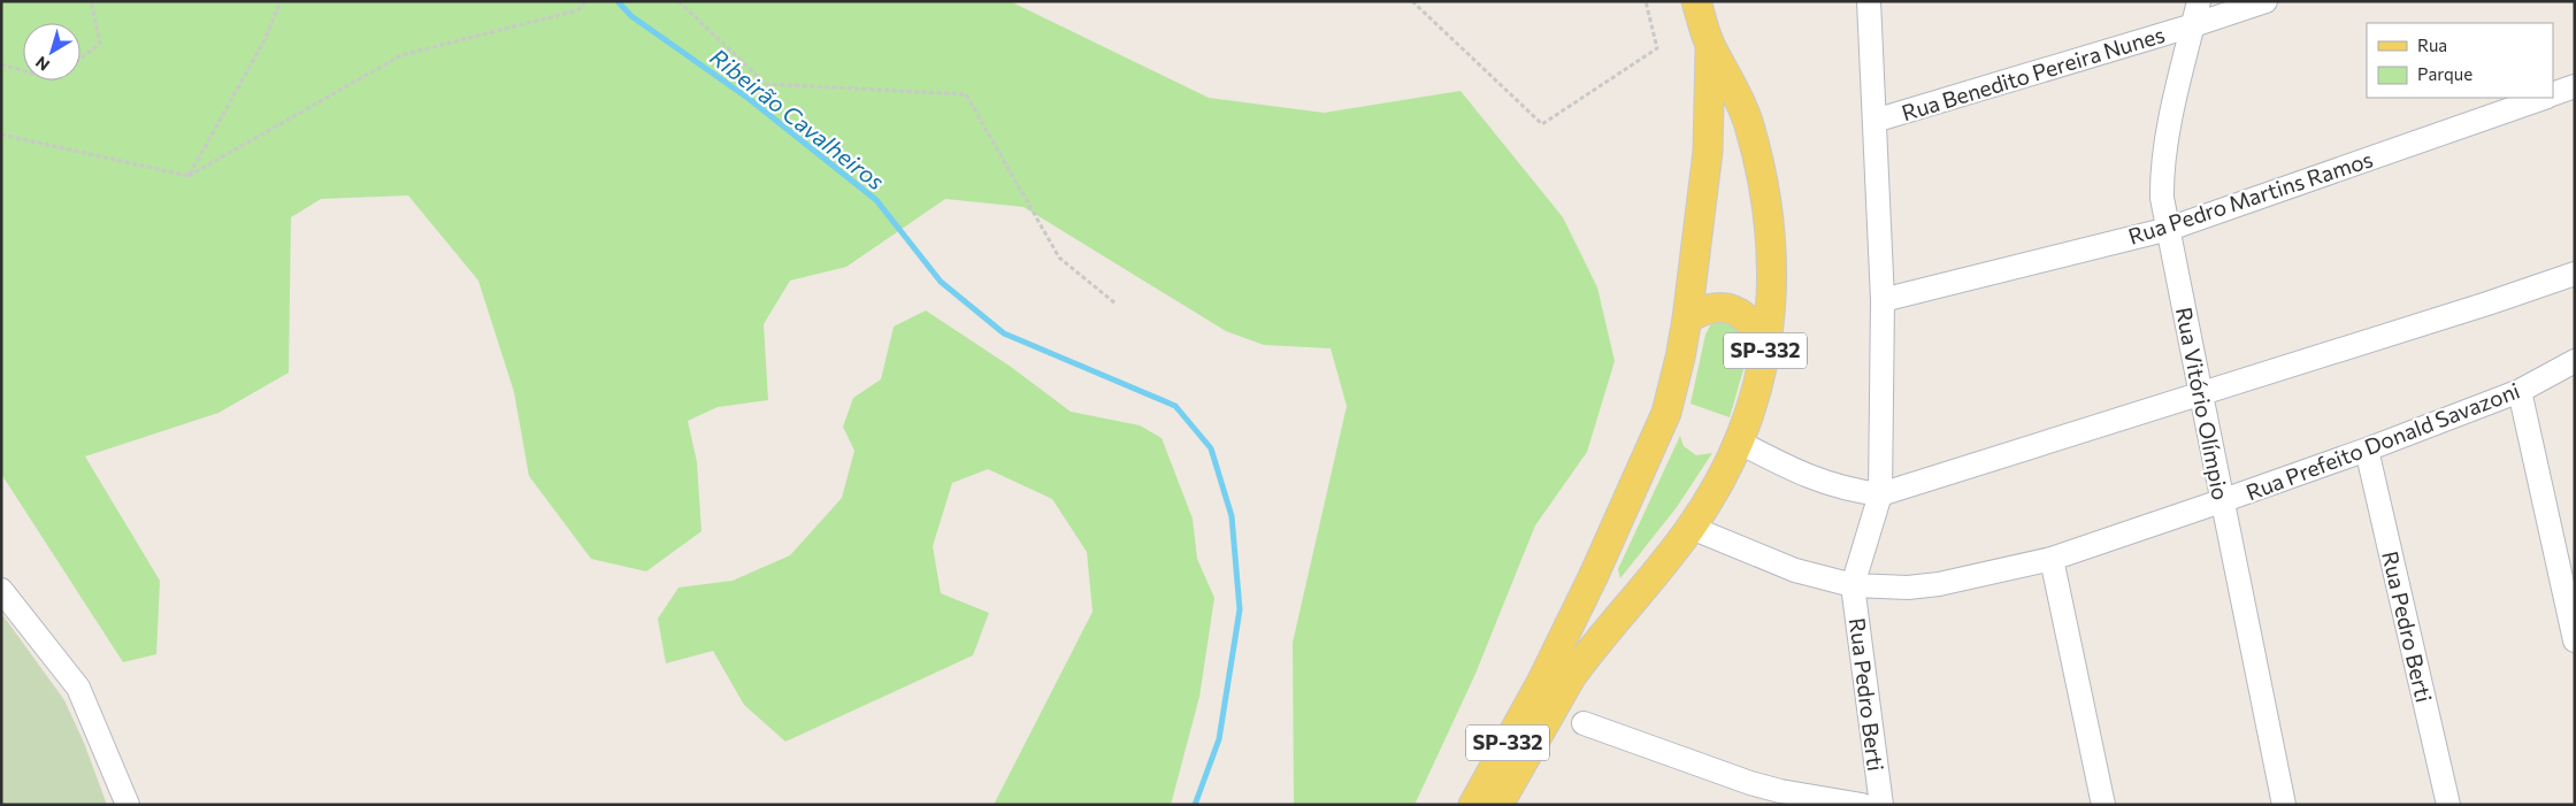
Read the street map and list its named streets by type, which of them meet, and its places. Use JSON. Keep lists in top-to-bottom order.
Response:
{
  "streets": {
    "main road": ["SP-332"],
    "street": [
      "Rua Benedito Pereira Nunes",
      "Rua Pedro Martins Ramos",
      "Rua Vitório Olímpio",
      "Rua Prefeito Donald Savazoni",
      "Rua Pedro Berti"
    ]
  },
  "crossings": [
    ["Rua Benedito Pereira Nunes", "Rua Vitório Olímpio"],
    ["Rua Pedro Martins Ramos", "Rua Vitório Olímpio"],
    ["SP-332", "Rua Prefeito Donald Savazoni"],
    ["Rua Vitório Olímpio", "Rua Prefeito Donald Savazoni"],
    ["Rua Prefeito Donald Savazoni", "Rua Pedro Berti"]
  ],
  "water": ["Ribeirão Cavalheiros"],
  "legend": ["Rua", "Parque"],
  "north": "bottom left"
}
